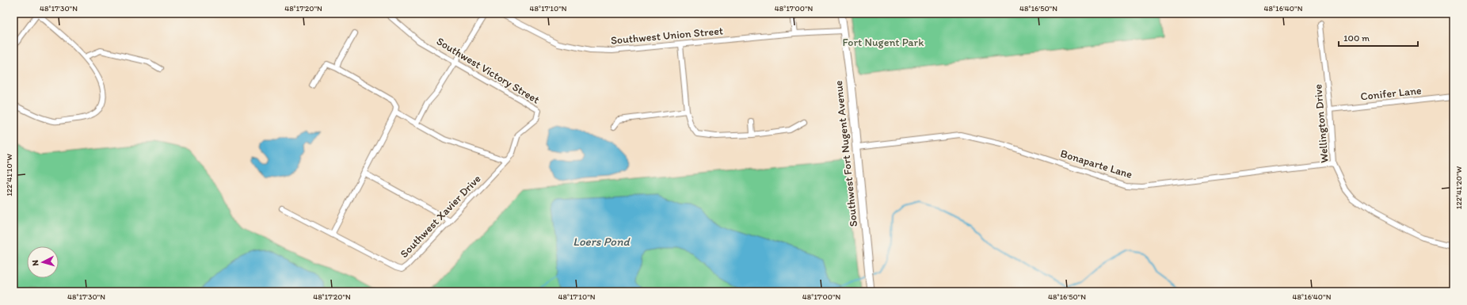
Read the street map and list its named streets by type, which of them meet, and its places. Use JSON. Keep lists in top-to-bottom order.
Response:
{
  "streets": {
    "street": [
      "Southwest Union Street",
      "Southwest Victory Street",
      "Conifer Lane",
      "Wellington Drive",
      "Southwest Fort Nugent Avenue",
      "Bonaparte Lane",
      "Southwest Xavier Drive"
    ]
  },
  "crossings": [
    ["Southwest Union Street", "Southwest Fort Nugent Avenue"],
    ["Southwest Victory Street", "Southwest Xavier Drive"],
    ["Conifer Lane", "Wellington Drive"],
    ["Wellington Drive", "Bonaparte Lane"],
    ["Southwest Fort Nugent Avenue", "Bonaparte Lane"]
  ],
  "water": ["Loers Pond"],
  "parks": ["Fort Nugent Park"],
  "scale_bar": "100 m",
  "north": "left",
  "coordinates": [
    "48°17'30\"N",
    "48°17'20\"N",
    "48°17'10\"N",
    "48°17'00\"N",
    "48°16'50\"N",
    "48°16'40\"N",
    "122°41'10\"W",
    "122°41'20\"W"
  ]
}
